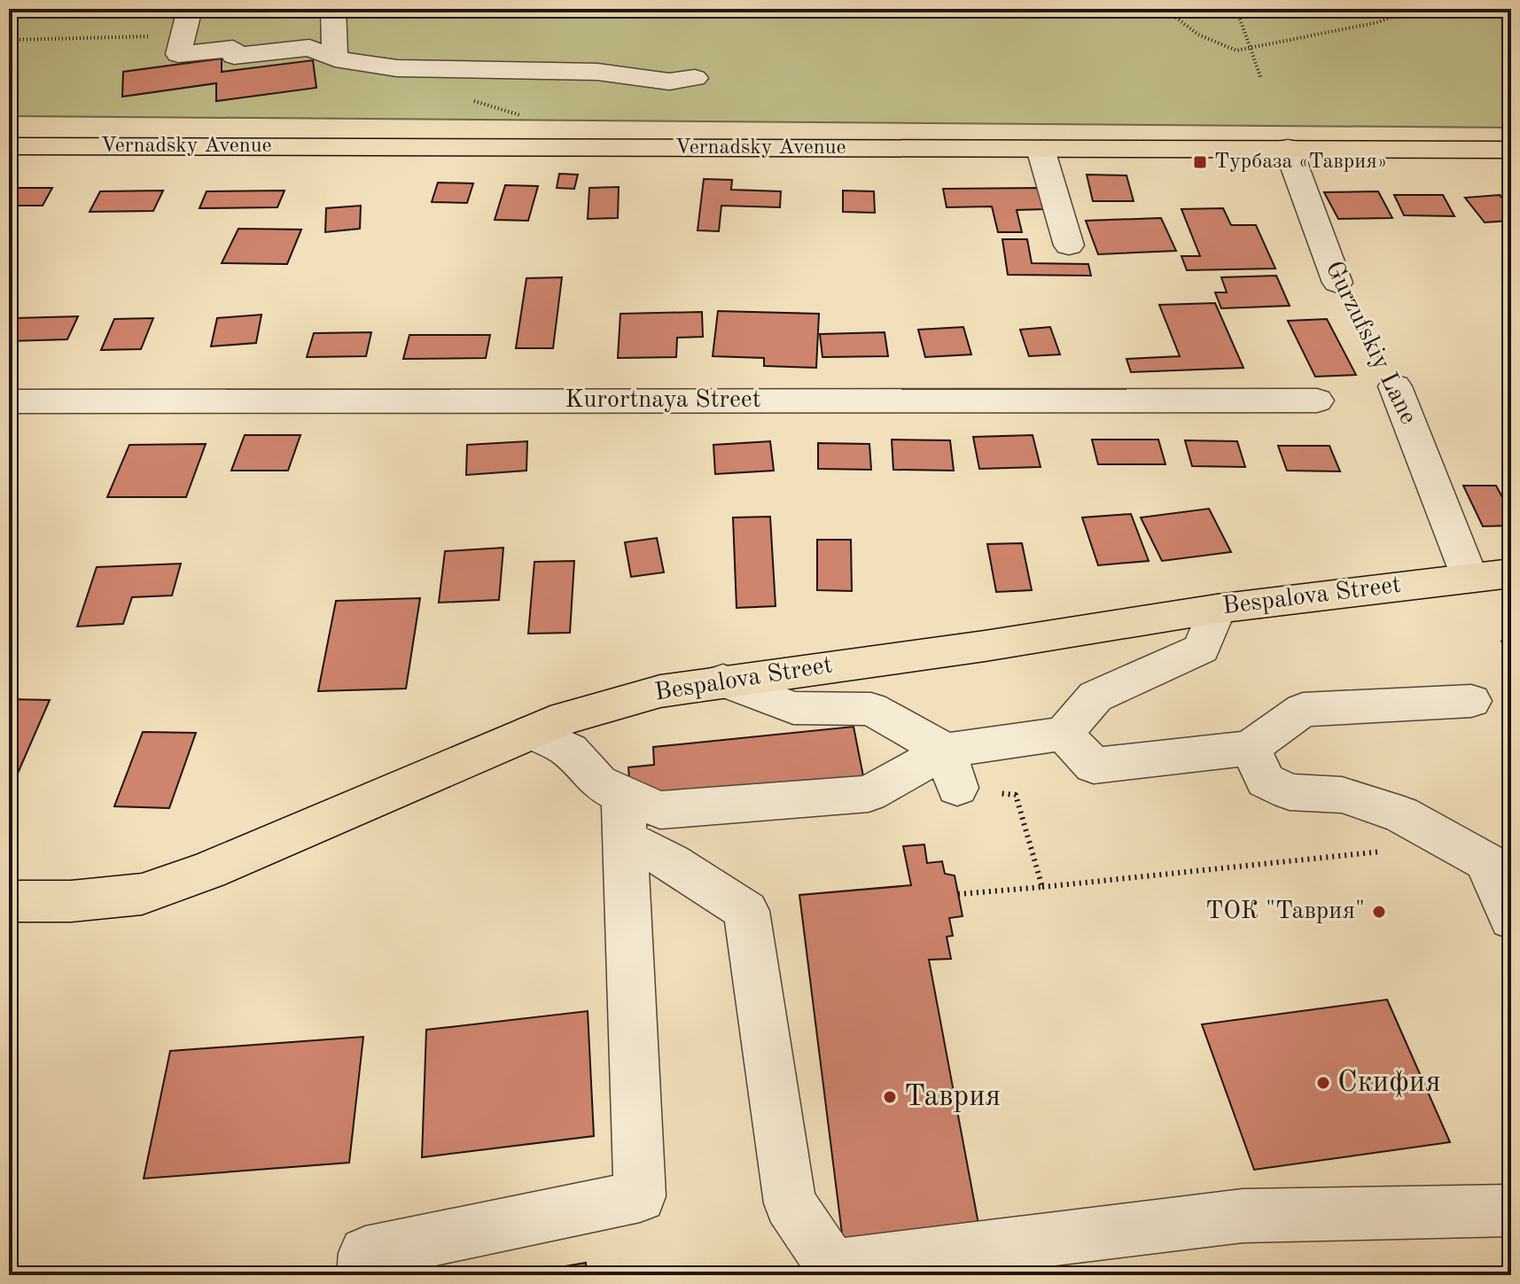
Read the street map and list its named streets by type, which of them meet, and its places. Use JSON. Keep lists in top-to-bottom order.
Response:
{
  "streets": {
    "main road": ["Vernadsky Avenue", "Bespalova Street"],
    "street": ["Gurzufskiy Lane", "Kurortnaya Street"]
  },
  "crossings": [
    ["Vernadsky Avenue", "Gurzufskiy Lane"],
    ["Gurzufskiy Lane", "Bespalova Street"]
  ],
  "places": {
    "transit": ["Турбаза «Таврия»"],
    "other": ["ТОК \"Таврия\"", "Скифия", "Таврия"]
  }
}
